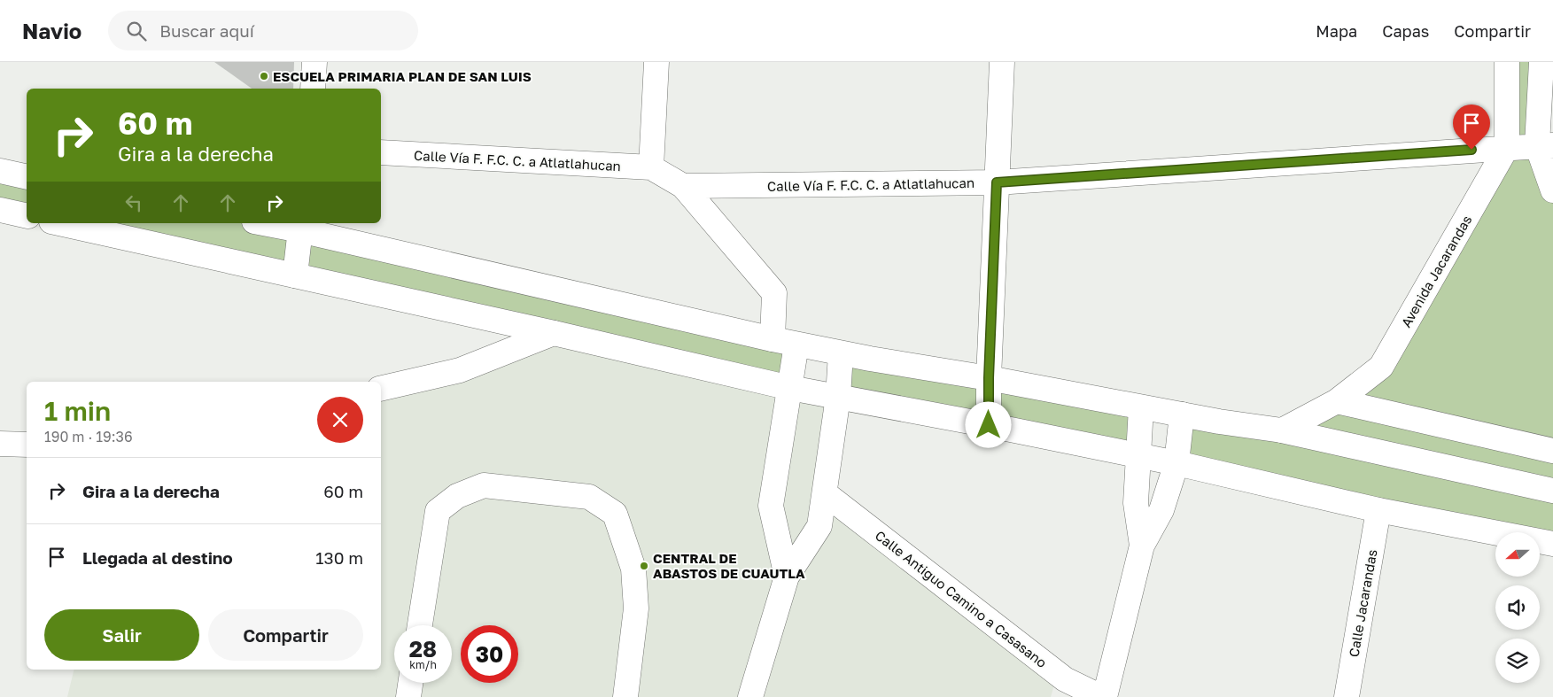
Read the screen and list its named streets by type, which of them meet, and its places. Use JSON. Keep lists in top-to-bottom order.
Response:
{
  "streets": {
    "street": [
      "Calle Vía F. F.C. C. a Atlatlahucan",
      "Avenida Jacarandas",
      "Calle Antiguo Camino a Casasano",
      "Calle Jacarandas"
    ]
  },
  "crossings": [
    ["Calle Vía F. F.C. C. a Atlatlahucan", "Avenida Jacarandas"]
  ],
  "places": ["ESCUELA PRIMARIA PLAN DE SAN LUIS", "CENTRAL DE ABASTOS DE CUAUTLA"],
  "north": "left",
  "page": {
    "header": "Navio",
    "search": "Buscar aquí",
    "nav": ["Mapa", "Capas", "Compartir"],
    "turn": ["60 m", "Gira a la derecha"],
    "heading": ["1 min", "190 m · 19:36"],
    "list": [
      {
        "name": "Gira a la derecha",
        "value": "60 m"
      },
      {
        "name": "Llegada al destino",
        "value": "130 m"
      }
    ],
    "buttons": ["Salir", "Compartir"],
    "speed": "28 km/h",
    "limit": "30"
  }
}
